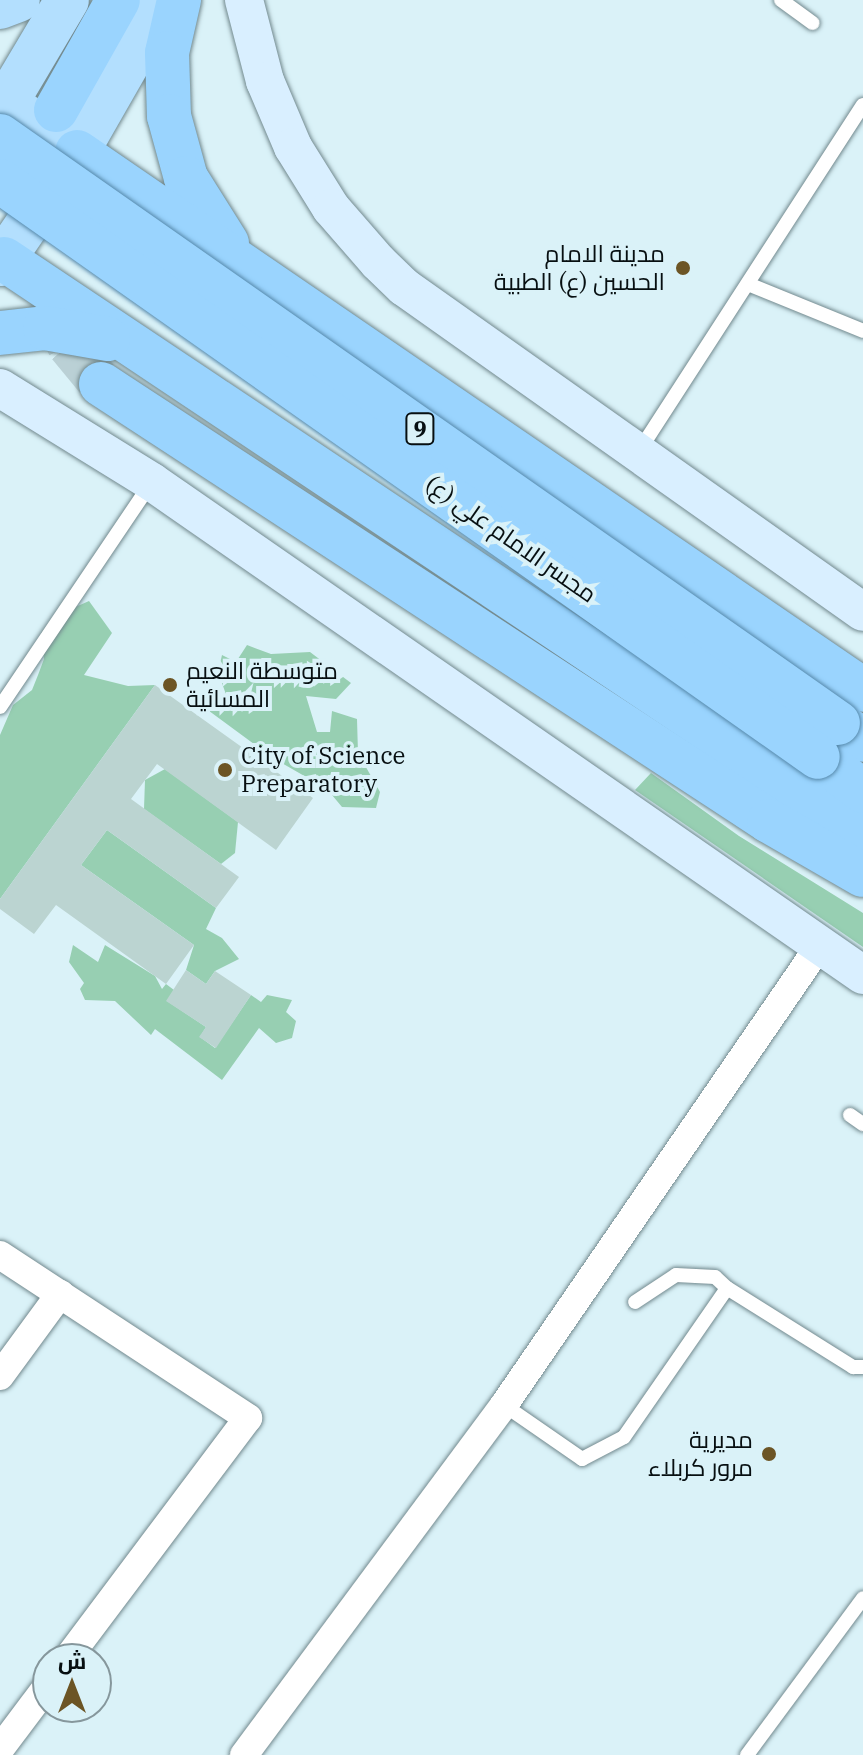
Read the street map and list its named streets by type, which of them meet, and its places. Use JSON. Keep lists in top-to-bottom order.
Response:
{
  "streets": {
    "highway": ["9", "مجسر الامام علي (ع)"]
  },
  "places": [
    "مدينة الامام الحسين (ع) الطبية",
    "متوسطة النعيم المسائية",
    "City of Science Preparatory",
    "مديرية مرور كربلاء"
  ],
  "north": "top"
}
